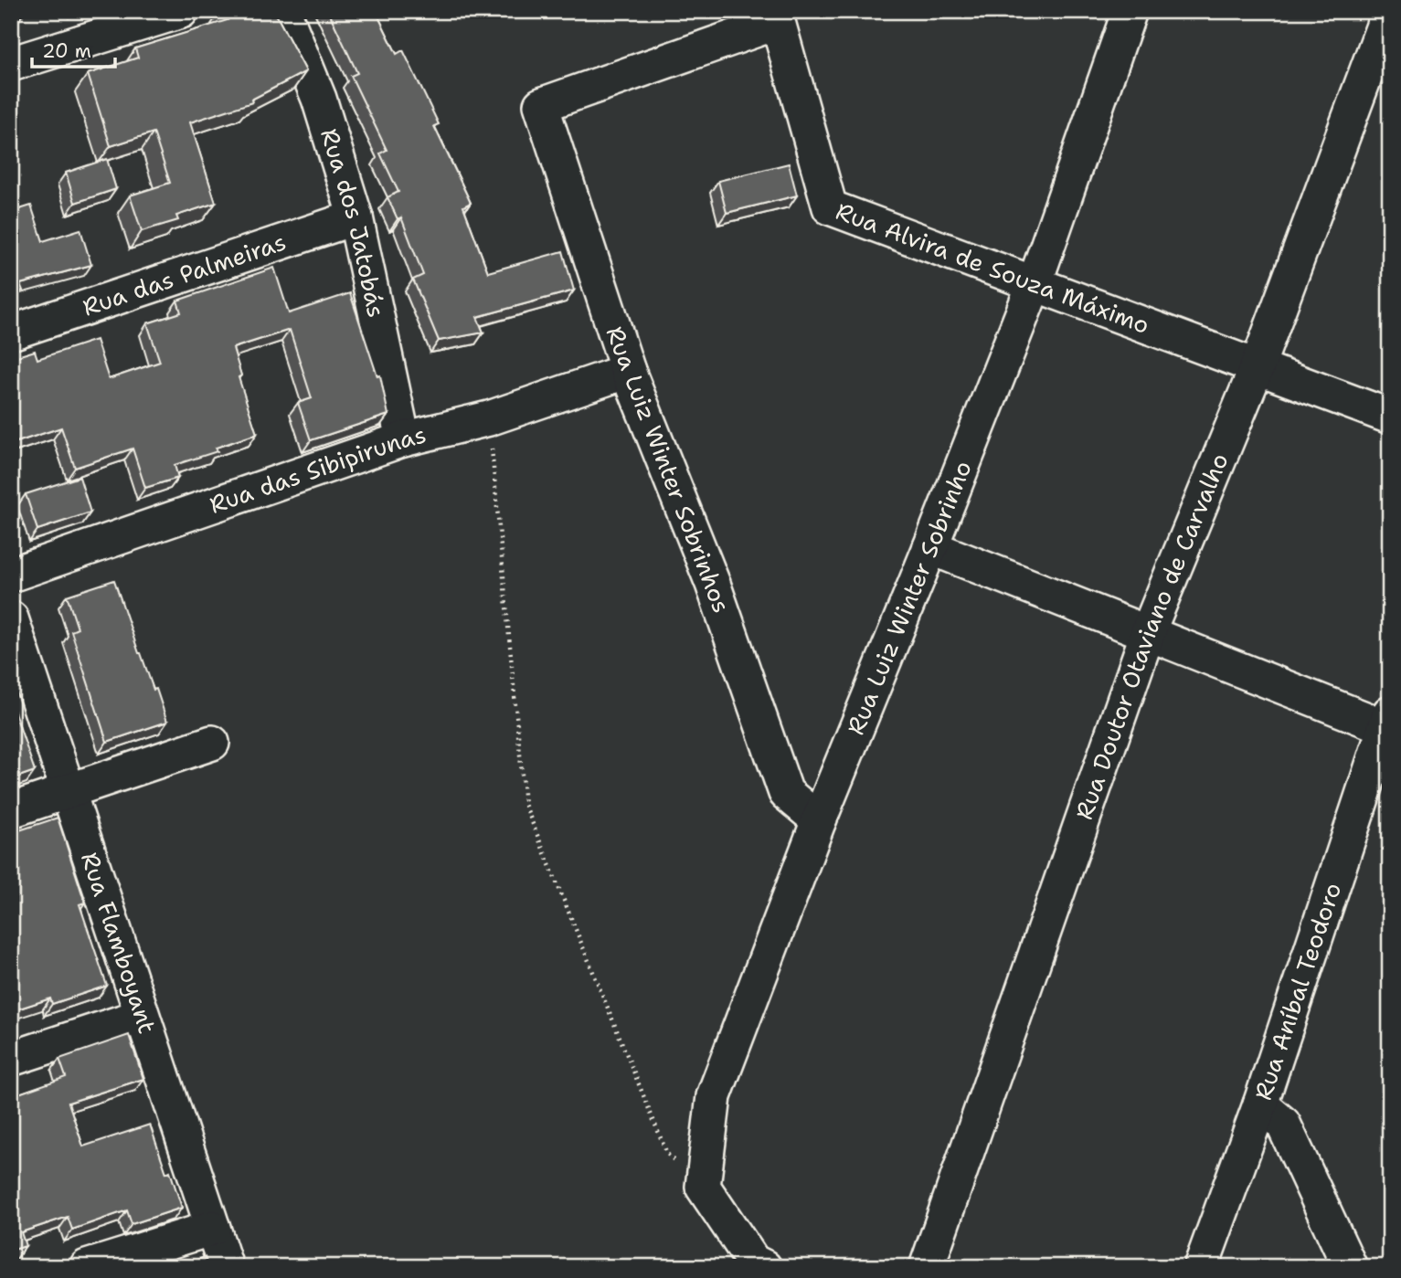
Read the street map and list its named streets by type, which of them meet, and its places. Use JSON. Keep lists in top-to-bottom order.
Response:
{
  "streets": {
    "street": [
      "Rua dos Jatobás",
      "Rua Alvira de Souza Máximo",
      "Rua das Palmeiras",
      "Rua Luiz Winter Sobrinhos",
      "Rua das Sibipirunas",
      "Rua Luiz Winter Sobrinho",
      "Rua Doutor Otaviano de Carvalho",
      "Rua Flamboyant",
      "Rua Aníbal Teodoro"
    ]
  },
  "crossings": [
    ["Rua dos Jatobás", "Rua das Palmeiras"],
    ["Rua dos Jatobás", "Rua das Sibipirunas"],
    ["Rua Alvira de Souza Máximo", "Rua Luiz Winter Sobrinhos"],
    ["Rua Alvira de Souza Máximo", "Rua Luiz Winter Sobrinho"],
    ["Rua Alvira de Souza Máximo", "Rua Doutor Otaviano de Carvalho"],
    ["Rua Luiz Winter Sobrinhos", "Rua das Sibipirunas"],
    ["Rua Luiz Winter Sobrinhos", "Rua Luiz Winter Sobrinho"]
  ],
  "scale_bar": "20 m"
}
